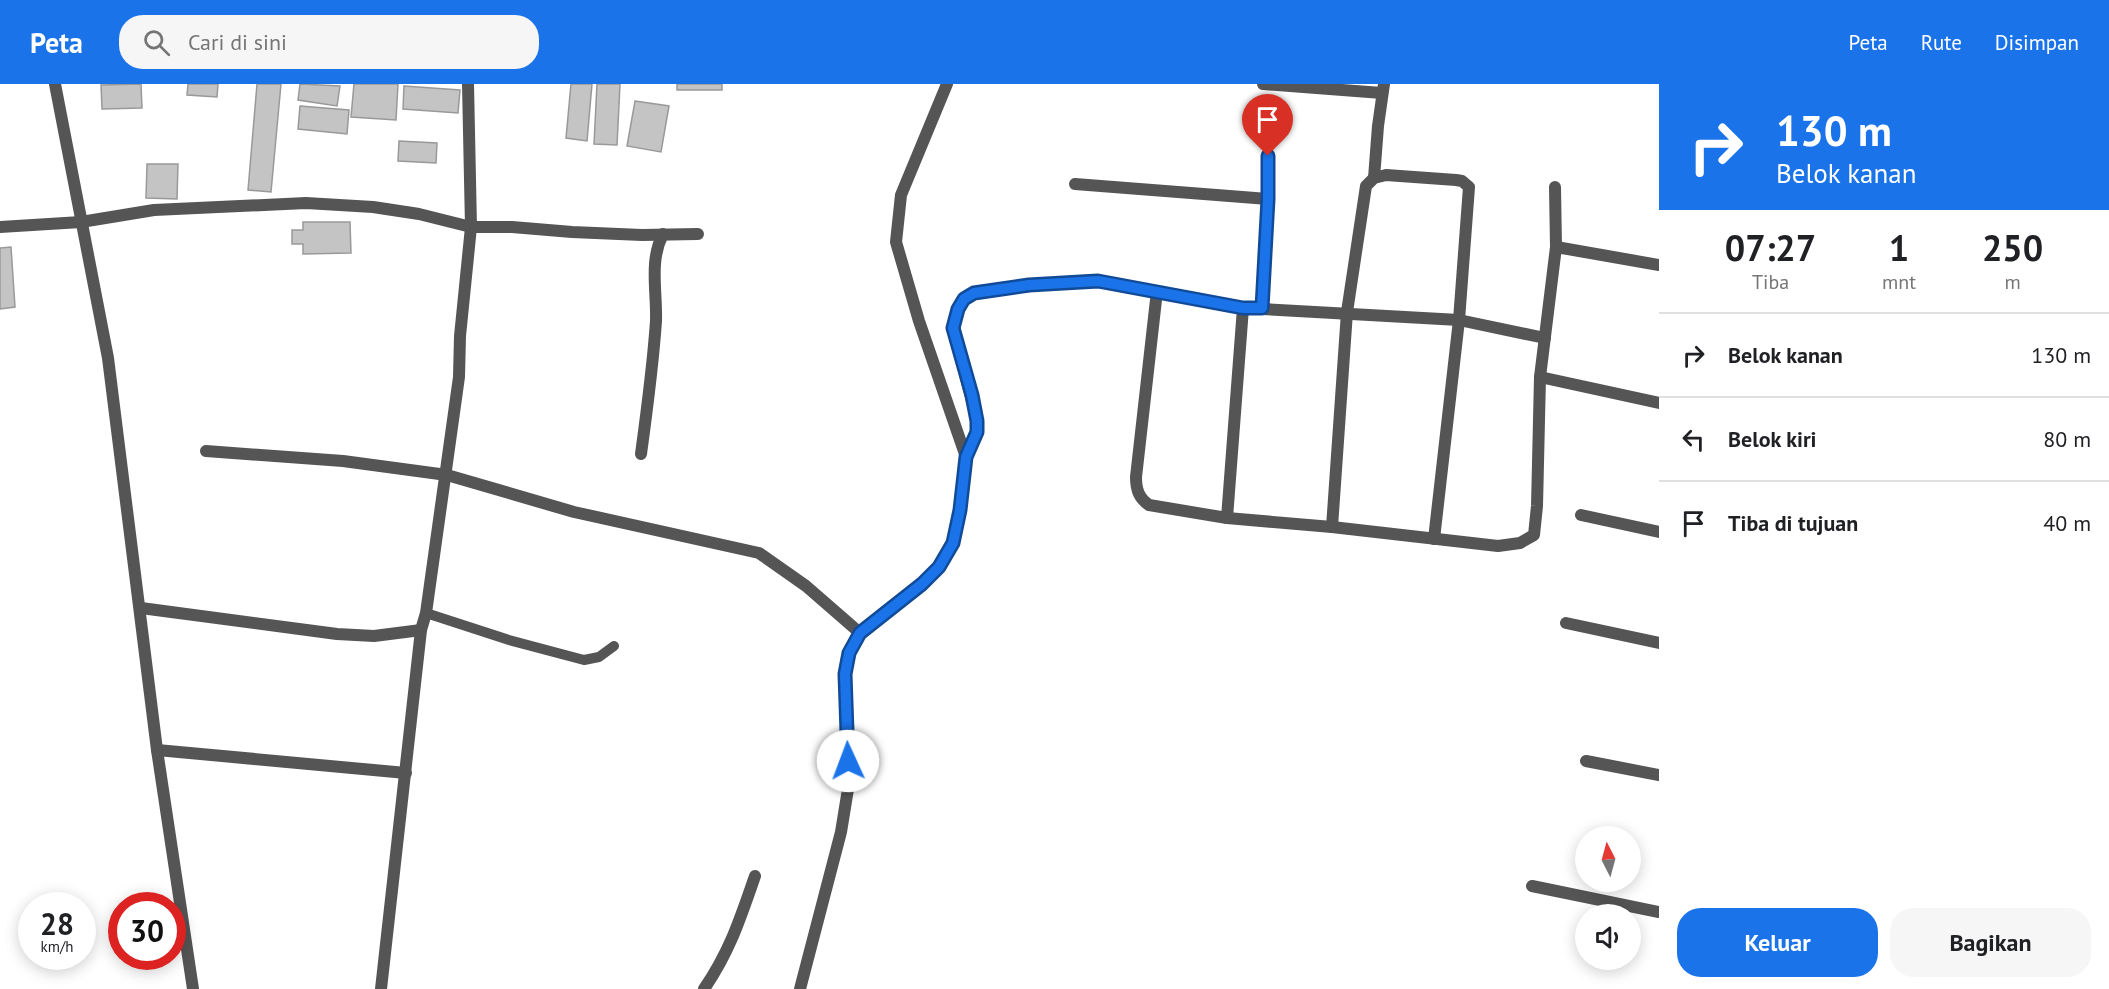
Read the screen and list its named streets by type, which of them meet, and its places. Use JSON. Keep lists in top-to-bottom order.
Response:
{
  "north": "top",
  "page": {
    "header": "Peta",
    "search": "Cari di sini",
    "nav": ["Peta", "Rute", "Disimpan"],
    "turn": ["130 m", "Belok kanan"],
    "eta": [
      "07:27",
      "Tiba",
      "1",
      "mnt",
      "250",
      "m"
    ],
    "list": [
      {
        "name": "Belok kanan",
        "value": "130 m"
      },
      {
        "name": "Belok kiri",
        "value": "80 m"
      },
      {
        "name": "Tiba di tujuan",
        "value": "40 m"
      }
    ],
    "speed": "28 km/h",
    "limit": "30",
    "buttons": ["Keluar", "Bagikan"]
  }
}
